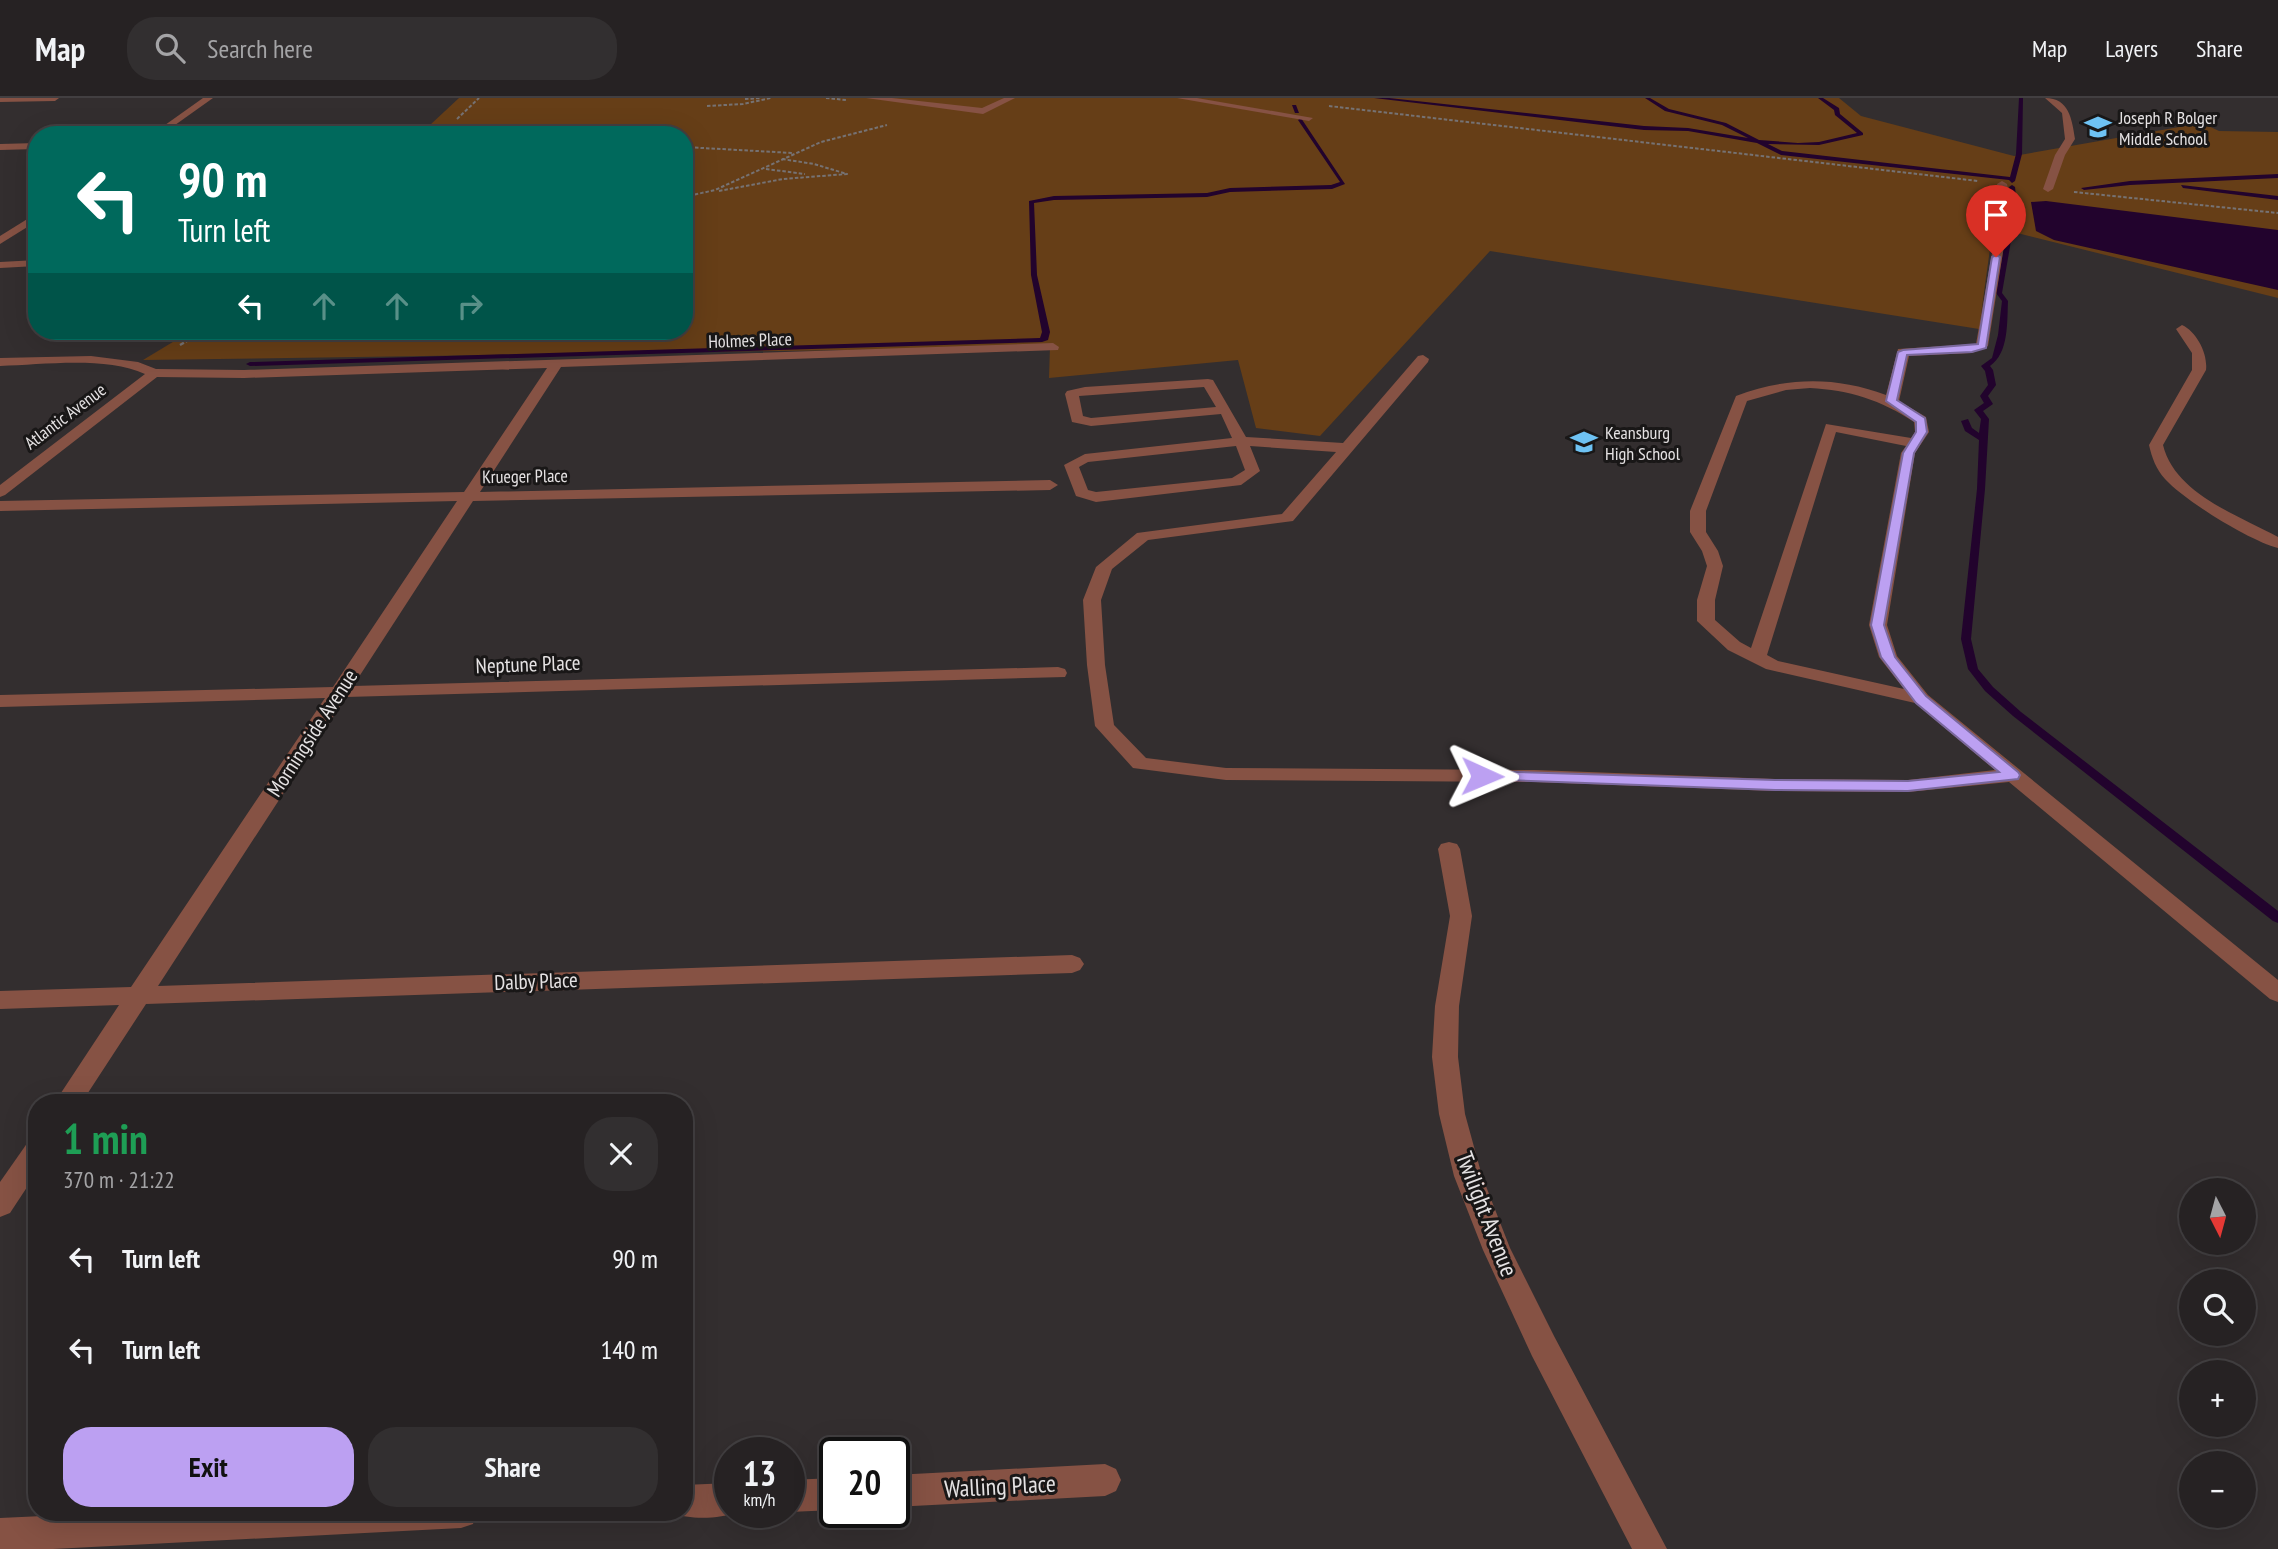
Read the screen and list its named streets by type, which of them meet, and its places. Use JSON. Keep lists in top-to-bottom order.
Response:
{
  "streets": {
    "street": [
      "Holmes Place",
      "Atlantic Avenue",
      "Krueger Place",
      "Neptune Place",
      "Morningside Avenue",
      "Dalby Place",
      "Twilight Avenue",
      "Walling Place"
    ]
  },
  "crossings": [
    ["Holmes Place", "Atlantic Avenue"],
    ["Holmes Place", "Morningside Avenue"],
    ["Krueger Place", "Morningside Avenue"],
    ["Neptune Place", "Morningside Avenue"],
    ["Morningside Avenue", "Dalby Place"]
  ],
  "places": {
    "school or university": ["Joseph R Bolger Middle School", "Keansburg High School"]
  },
  "north": "bottom",
  "page": {
    "header": "Map",
    "search": "Search here",
    "nav": ["Map", "Layers", "Share"],
    "turn": ["90 m", "Turn left"],
    "heading": ["1 min", "370 m · 21:22"],
    "map_buttons": ["+", "−"],
    "list": [
      {
        "name": "Turn left",
        "value": "90 m"
      },
      {
        "name": "Turn left",
        "value": "140 m"
      }
    ],
    "buttons": ["Exit", "Share"],
    "speed": "13 km/h",
    "limit": "20"
  }
}
